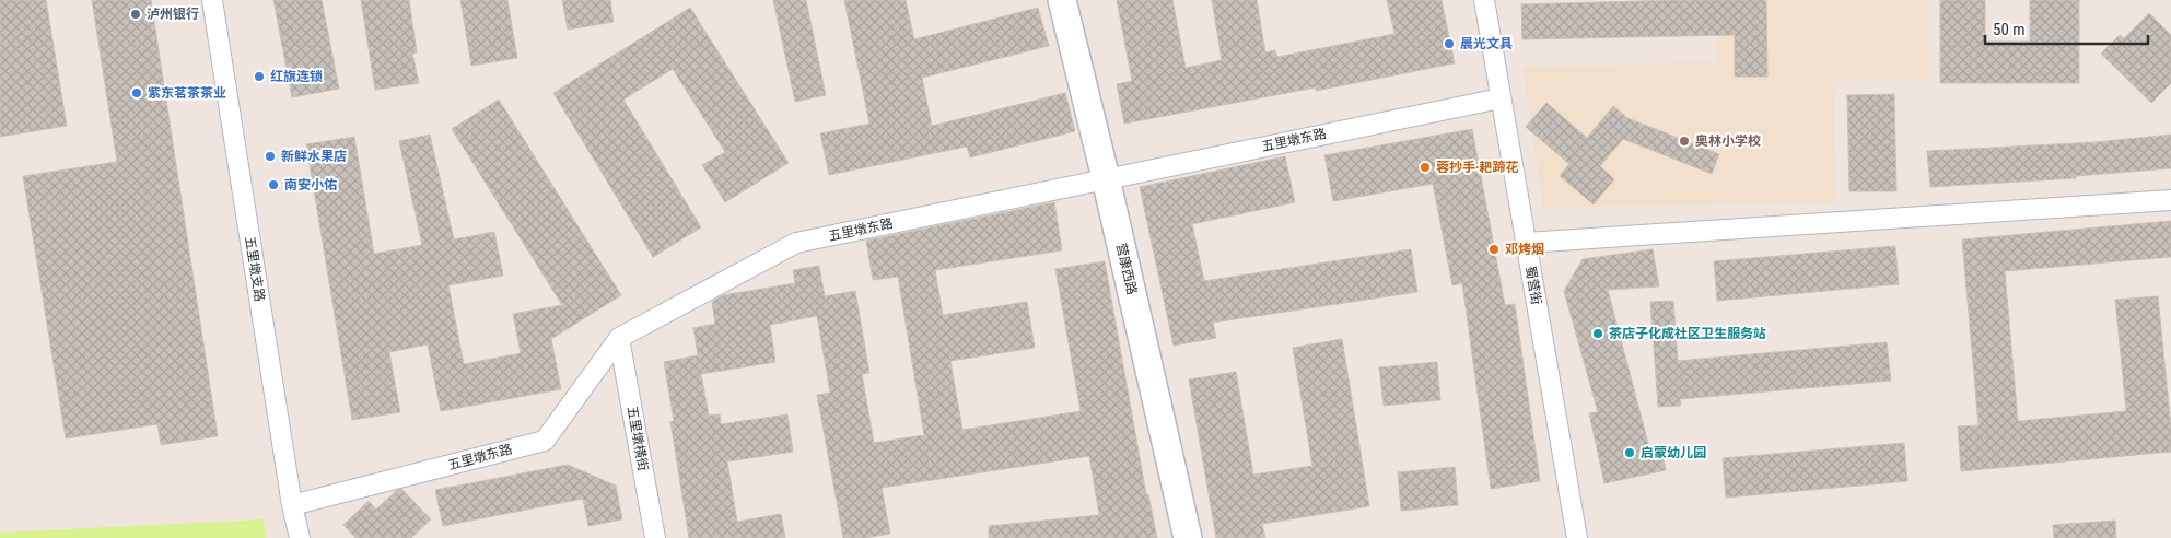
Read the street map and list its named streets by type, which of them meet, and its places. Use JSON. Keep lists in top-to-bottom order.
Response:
{
  "streets": {
    "street": [
      "五里墩东路",
      "五里墩支路",
      "营康西路",
      "蜀营街",
      "五里墩横街"
    ]
  },
  "crossings": [
    ["五里墩东路", "五里墩支路"],
    ["五里墩东路", "营康西路"],
    ["五里墩东路", "蜀营街"],
    ["五里墩东路", "五里墩横街"]
  ],
  "places": [
    "泸州银行",
    "晨光文具",
    "红旗连锁",
    "紫东茗茶茶业",
    "奥林小学校",
    "新鲜水果店",
    "蓉抄手·耙蹄花",
    "南安小佑",
    "邓烤烟",
    "茶店子化成社区卫生服务站",
    "启蒙幼儿园"
  ],
  "scale_bar": "50 m"
}
